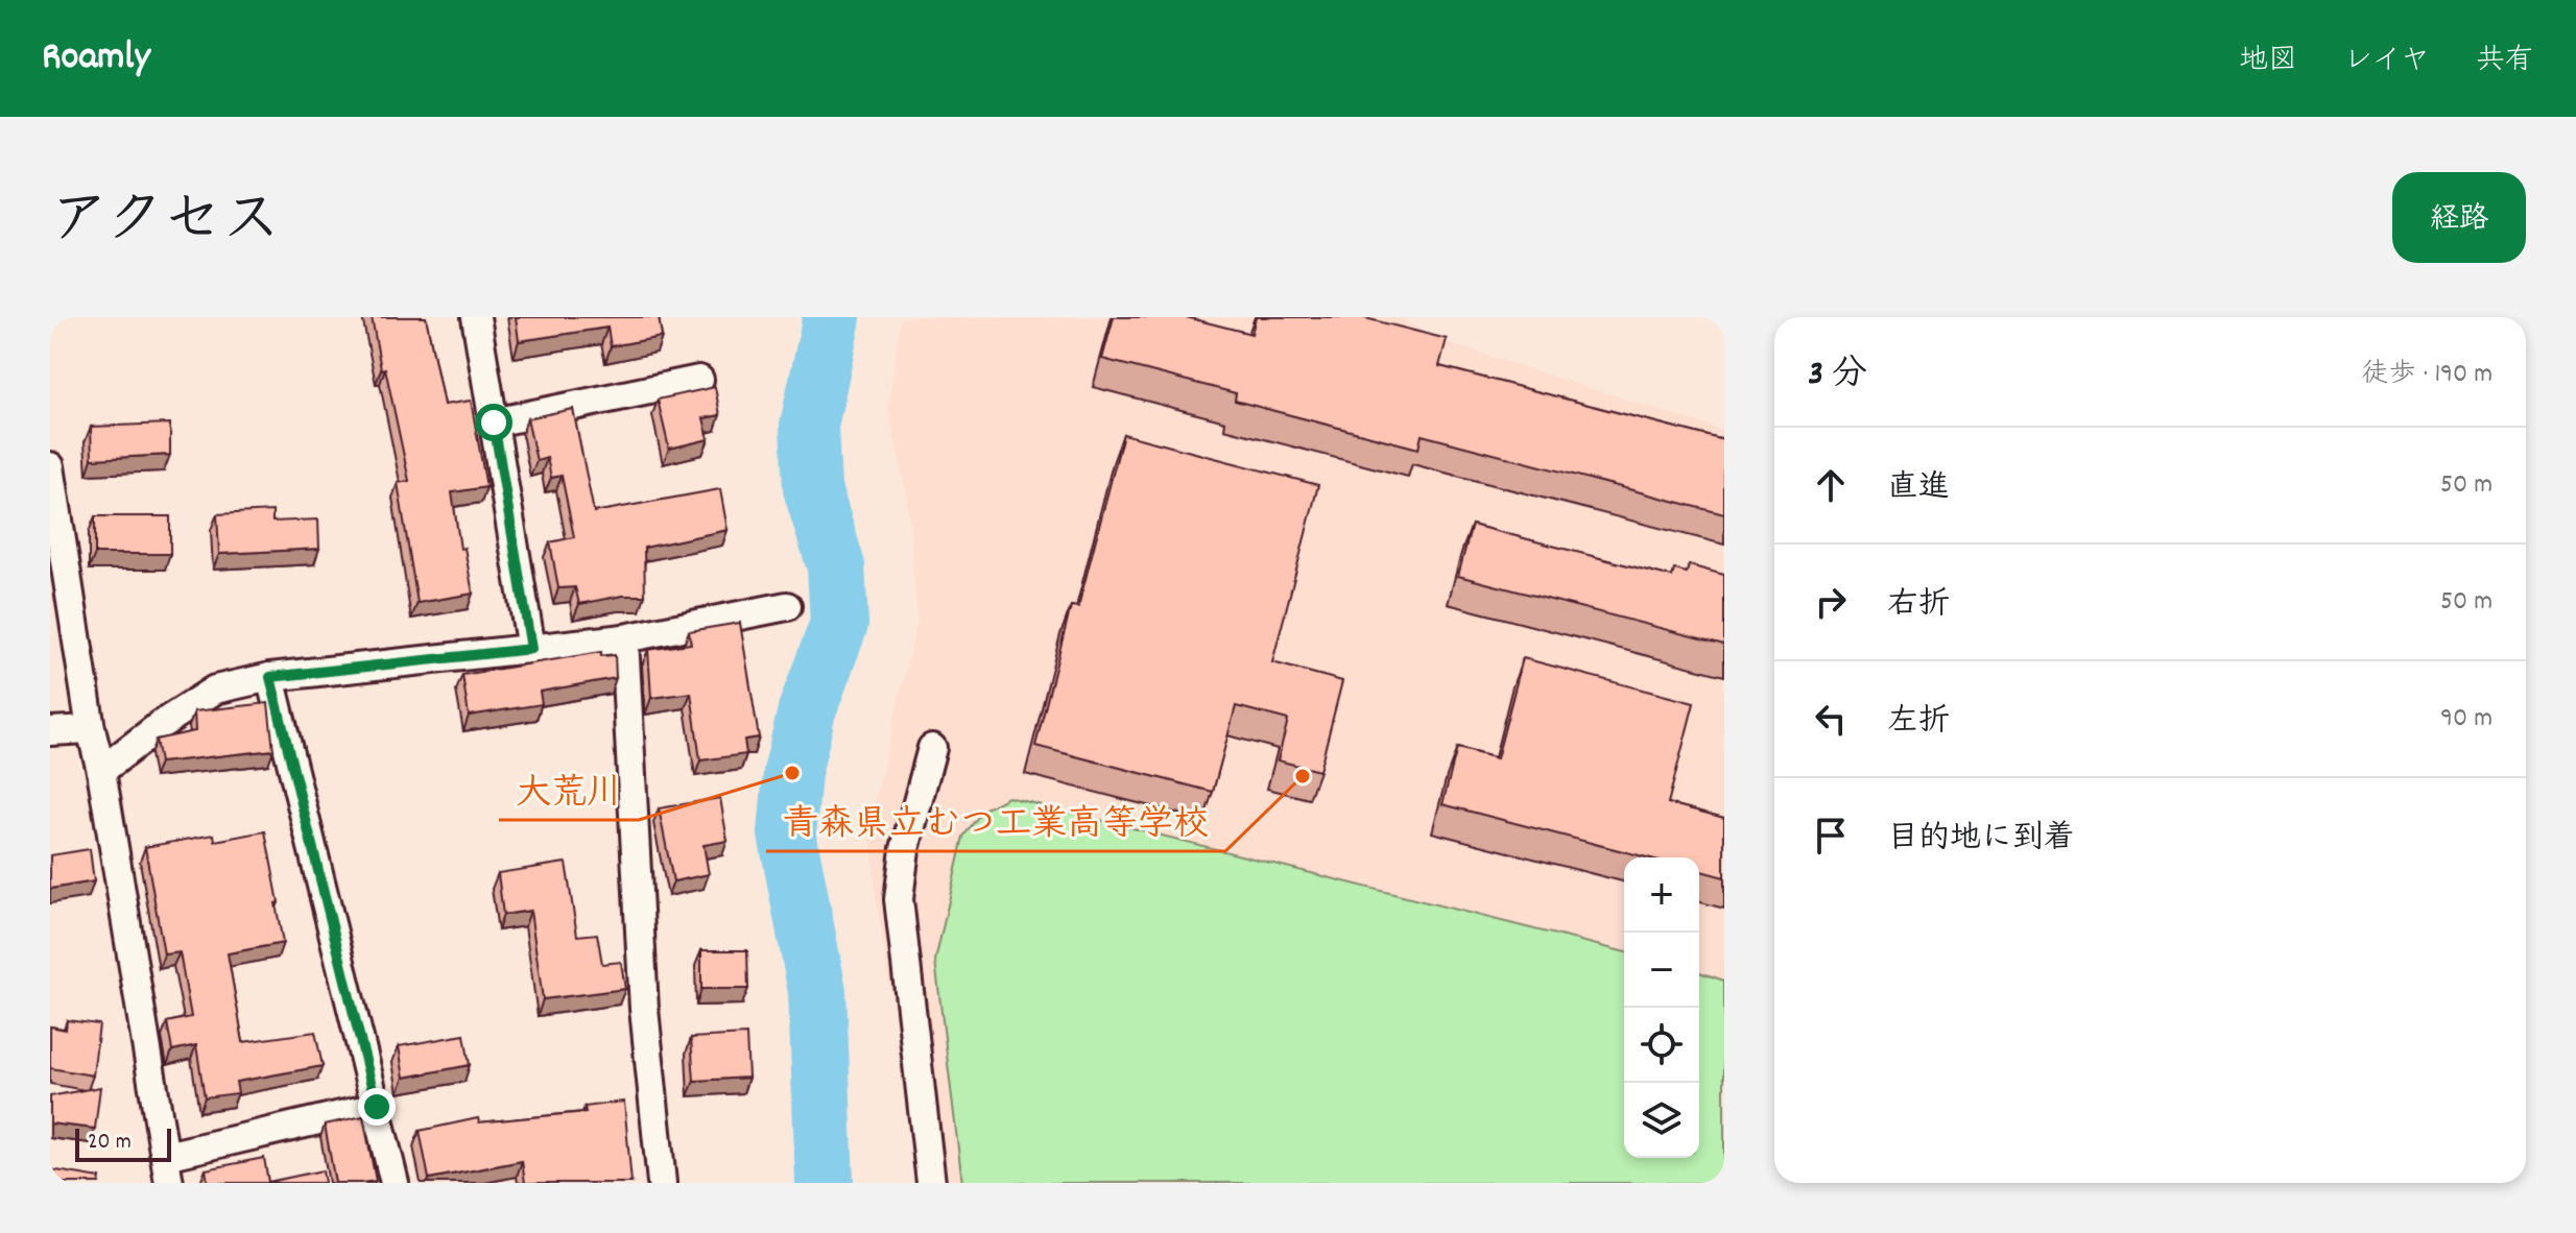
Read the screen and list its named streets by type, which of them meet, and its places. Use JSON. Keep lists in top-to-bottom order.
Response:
{
  "places": ["大荒川", "青森県立むつ工業高等学校"],
  "scale_bar": "20 m",
  "page": {
    "header": "Roamly",
    "nav": ["地図", "レイヤ", "共有"],
    "title": "アクセス",
    "buttons": "経路",
    "heading": ["3 分", "徒歩 · 190 m"],
    "list": [
      ["直進", "50 m"],
      ["右折", "50 m"],
      ["左折", "90 m"],
      "目的地に到着"
    ],
    "map_buttons": ["+", "−"],
    "scale": "20 m"
  }
}
